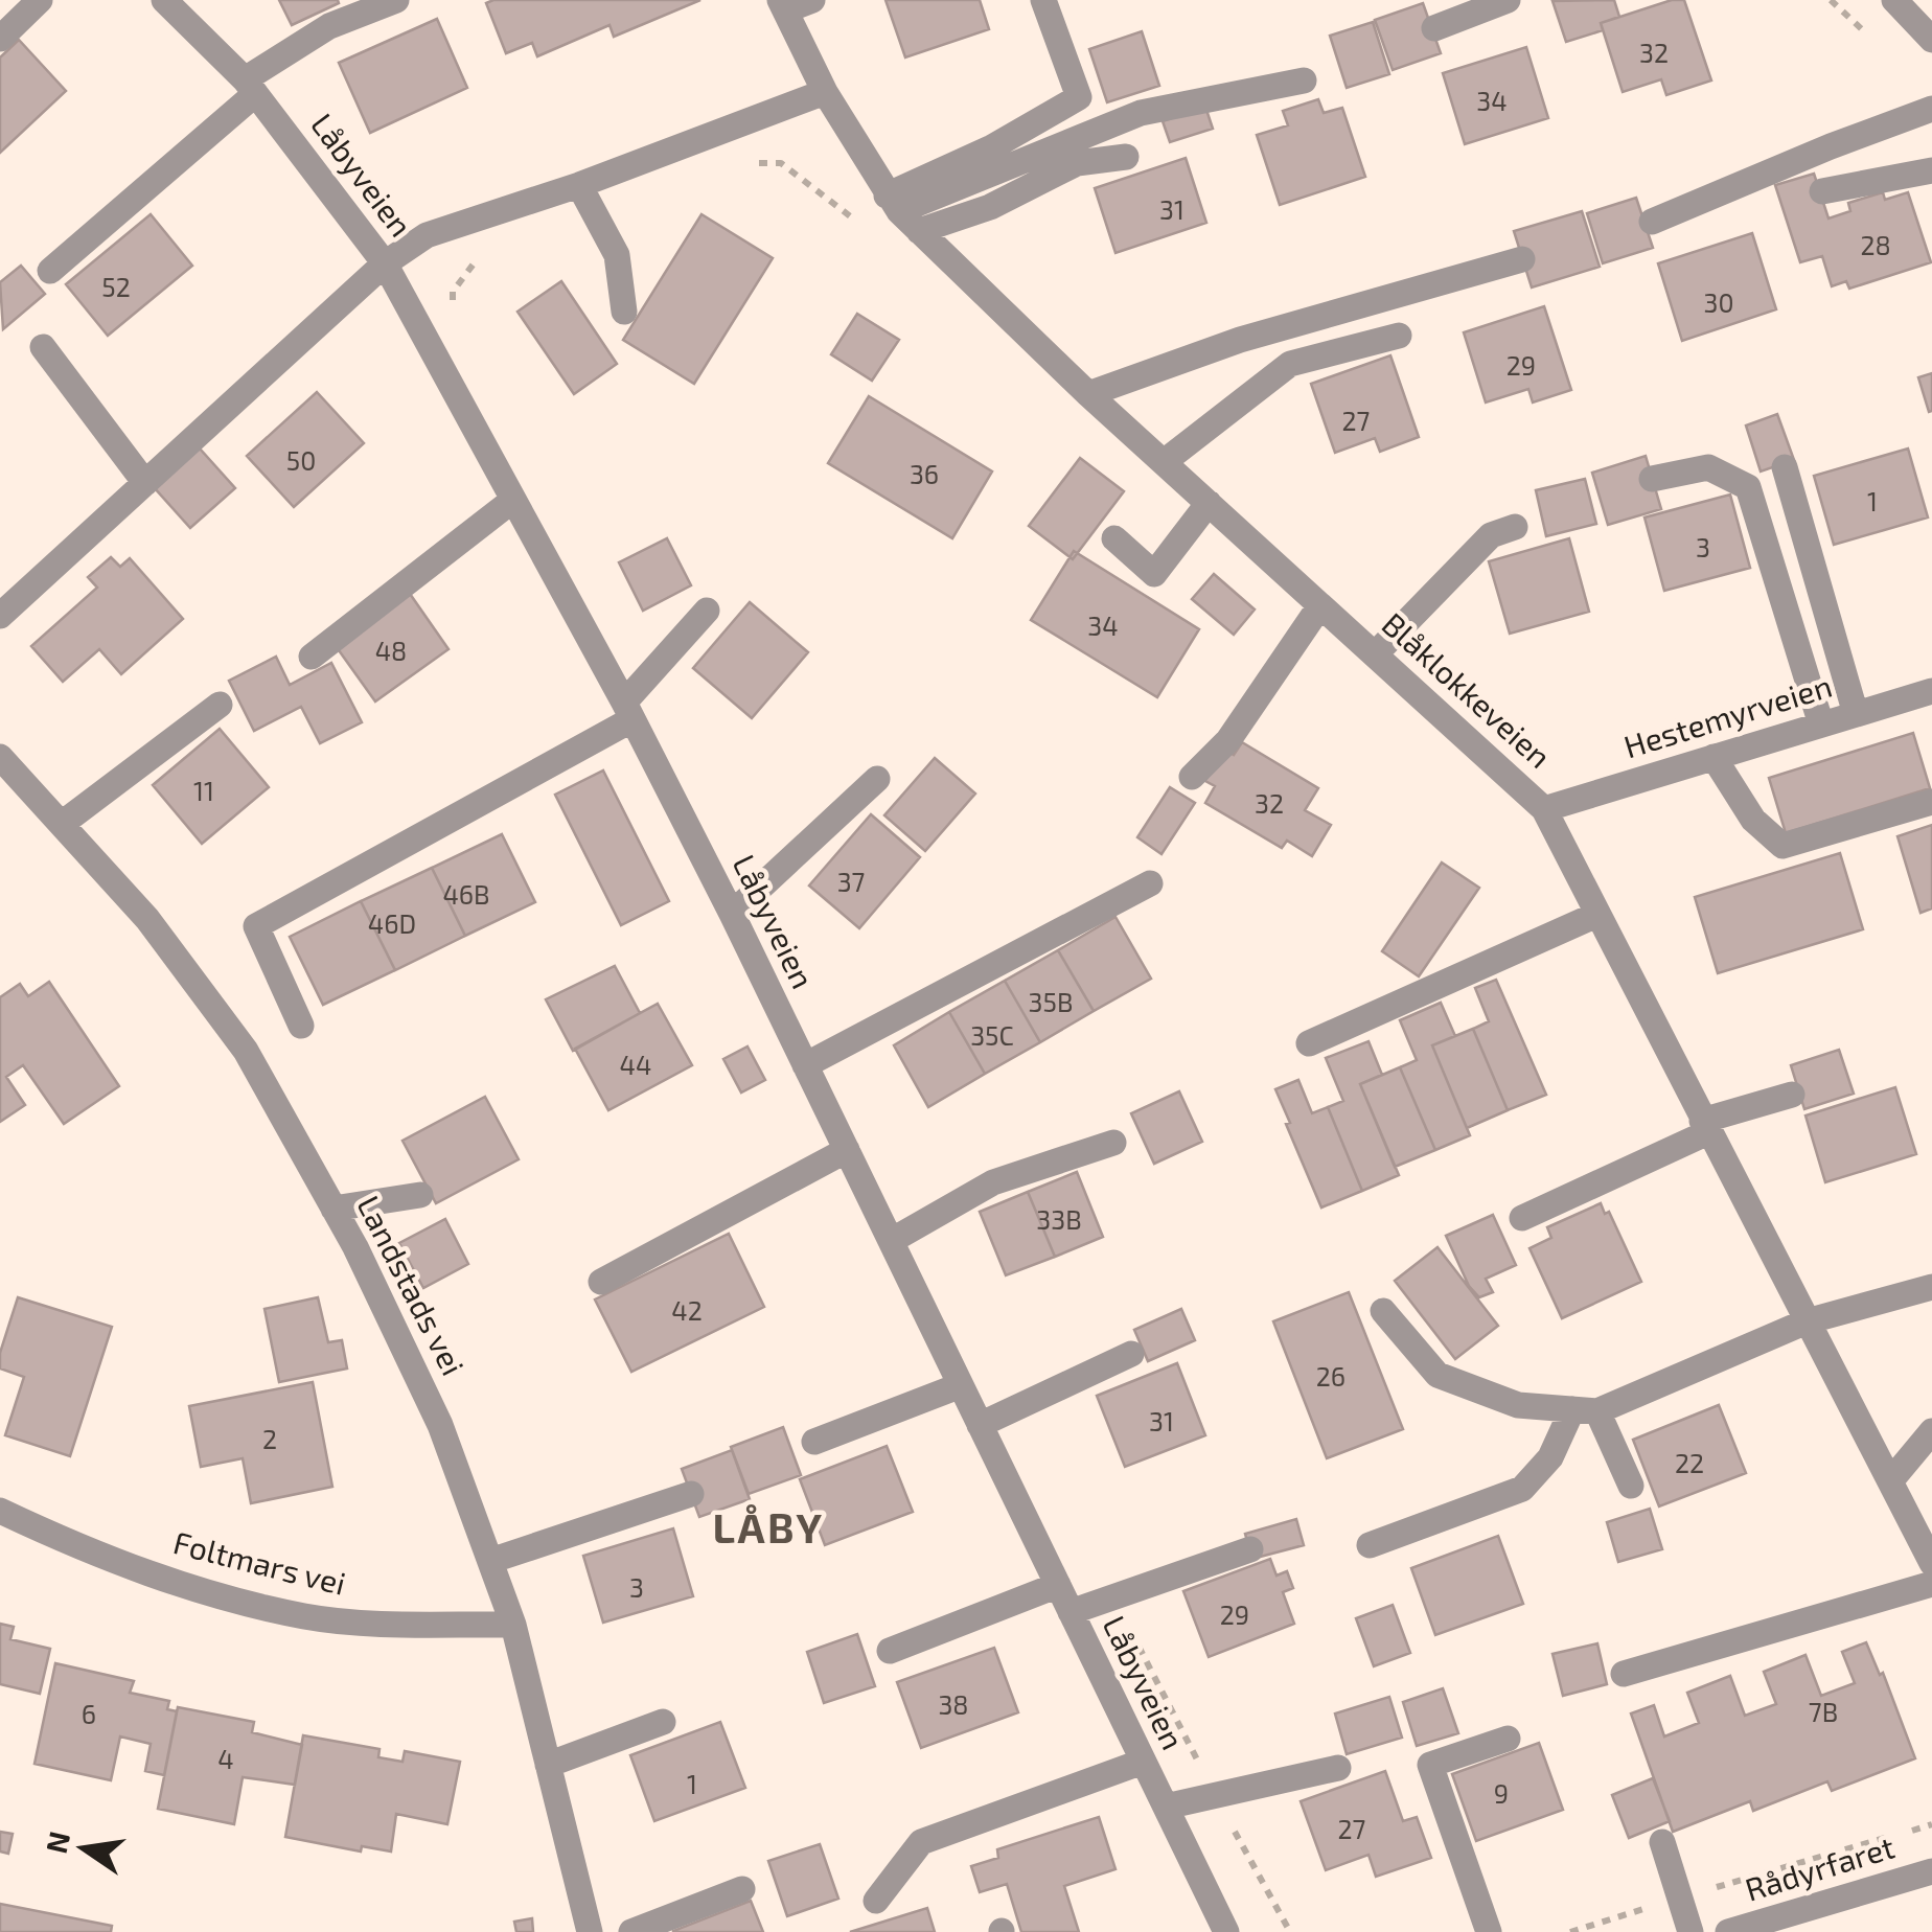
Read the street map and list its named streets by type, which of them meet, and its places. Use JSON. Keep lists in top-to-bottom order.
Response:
{
  "streets": {
    "street": [
      "Låbyveien",
      "Blåklokkeveien",
      "Hestemyrveien",
      "Landstads vei",
      "Foltmars vei",
      "Rådyrfaret"
    ]
  },
  "crossings": [
    ["Blåklokkeveien", "Hestemyrveien"],
    ["Landstads vei", "Foltmars vei"]
  ],
  "districts": ["LÅBY"],
  "house_numbers": [
    "32",
    "34",
    "31",
    "28",
    "52",
    "30",
    "29",
    "27",
    "50",
    "36",
    "1",
    "3",
    "34",
    "48",
    "11",
    "32",
    "37",
    "46B",
    "46D",
    "35B",
    "35C",
    "44",
    "33B",
    "42",
    "26",
    "31",
    "2",
    "22",
    "3",
    "29",
    "38",
    "7B",
    "6",
    "4",
    "1",
    "9",
    "27"
  ],
  "north": "left"
}
